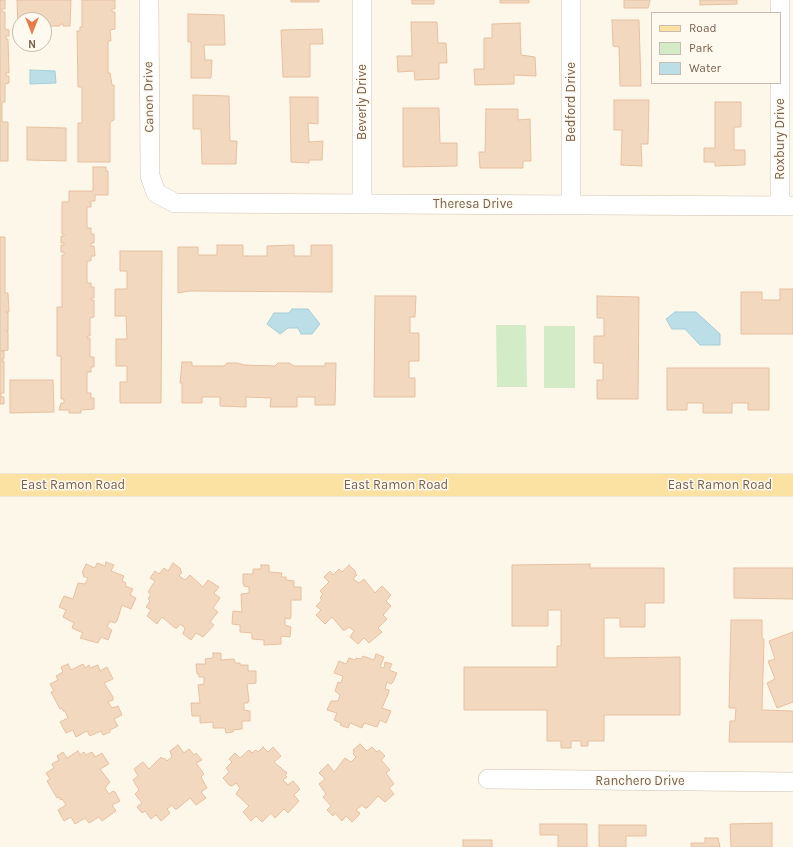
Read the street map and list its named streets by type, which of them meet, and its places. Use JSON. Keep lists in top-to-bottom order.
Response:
{
  "streets": {
    "main road": ["East Ramon Road"],
    "street": [
      "Canon Drive",
      "Beverly Drive",
      "Bedford Drive",
      "Roxbury Drive",
      "Theresa Drive",
      "Ranchero Drive"
    ]
  },
  "crossings": [
    ["Canon Drive", "Theresa Drive"],
    ["Beverly Drive", "Theresa Drive"],
    ["Bedford Drive", "Theresa Drive"],
    ["Roxbury Drive", "Theresa Drive"]
  ],
  "legend": ["Road", "Park", "Water"],
  "north": "bottom"
}
